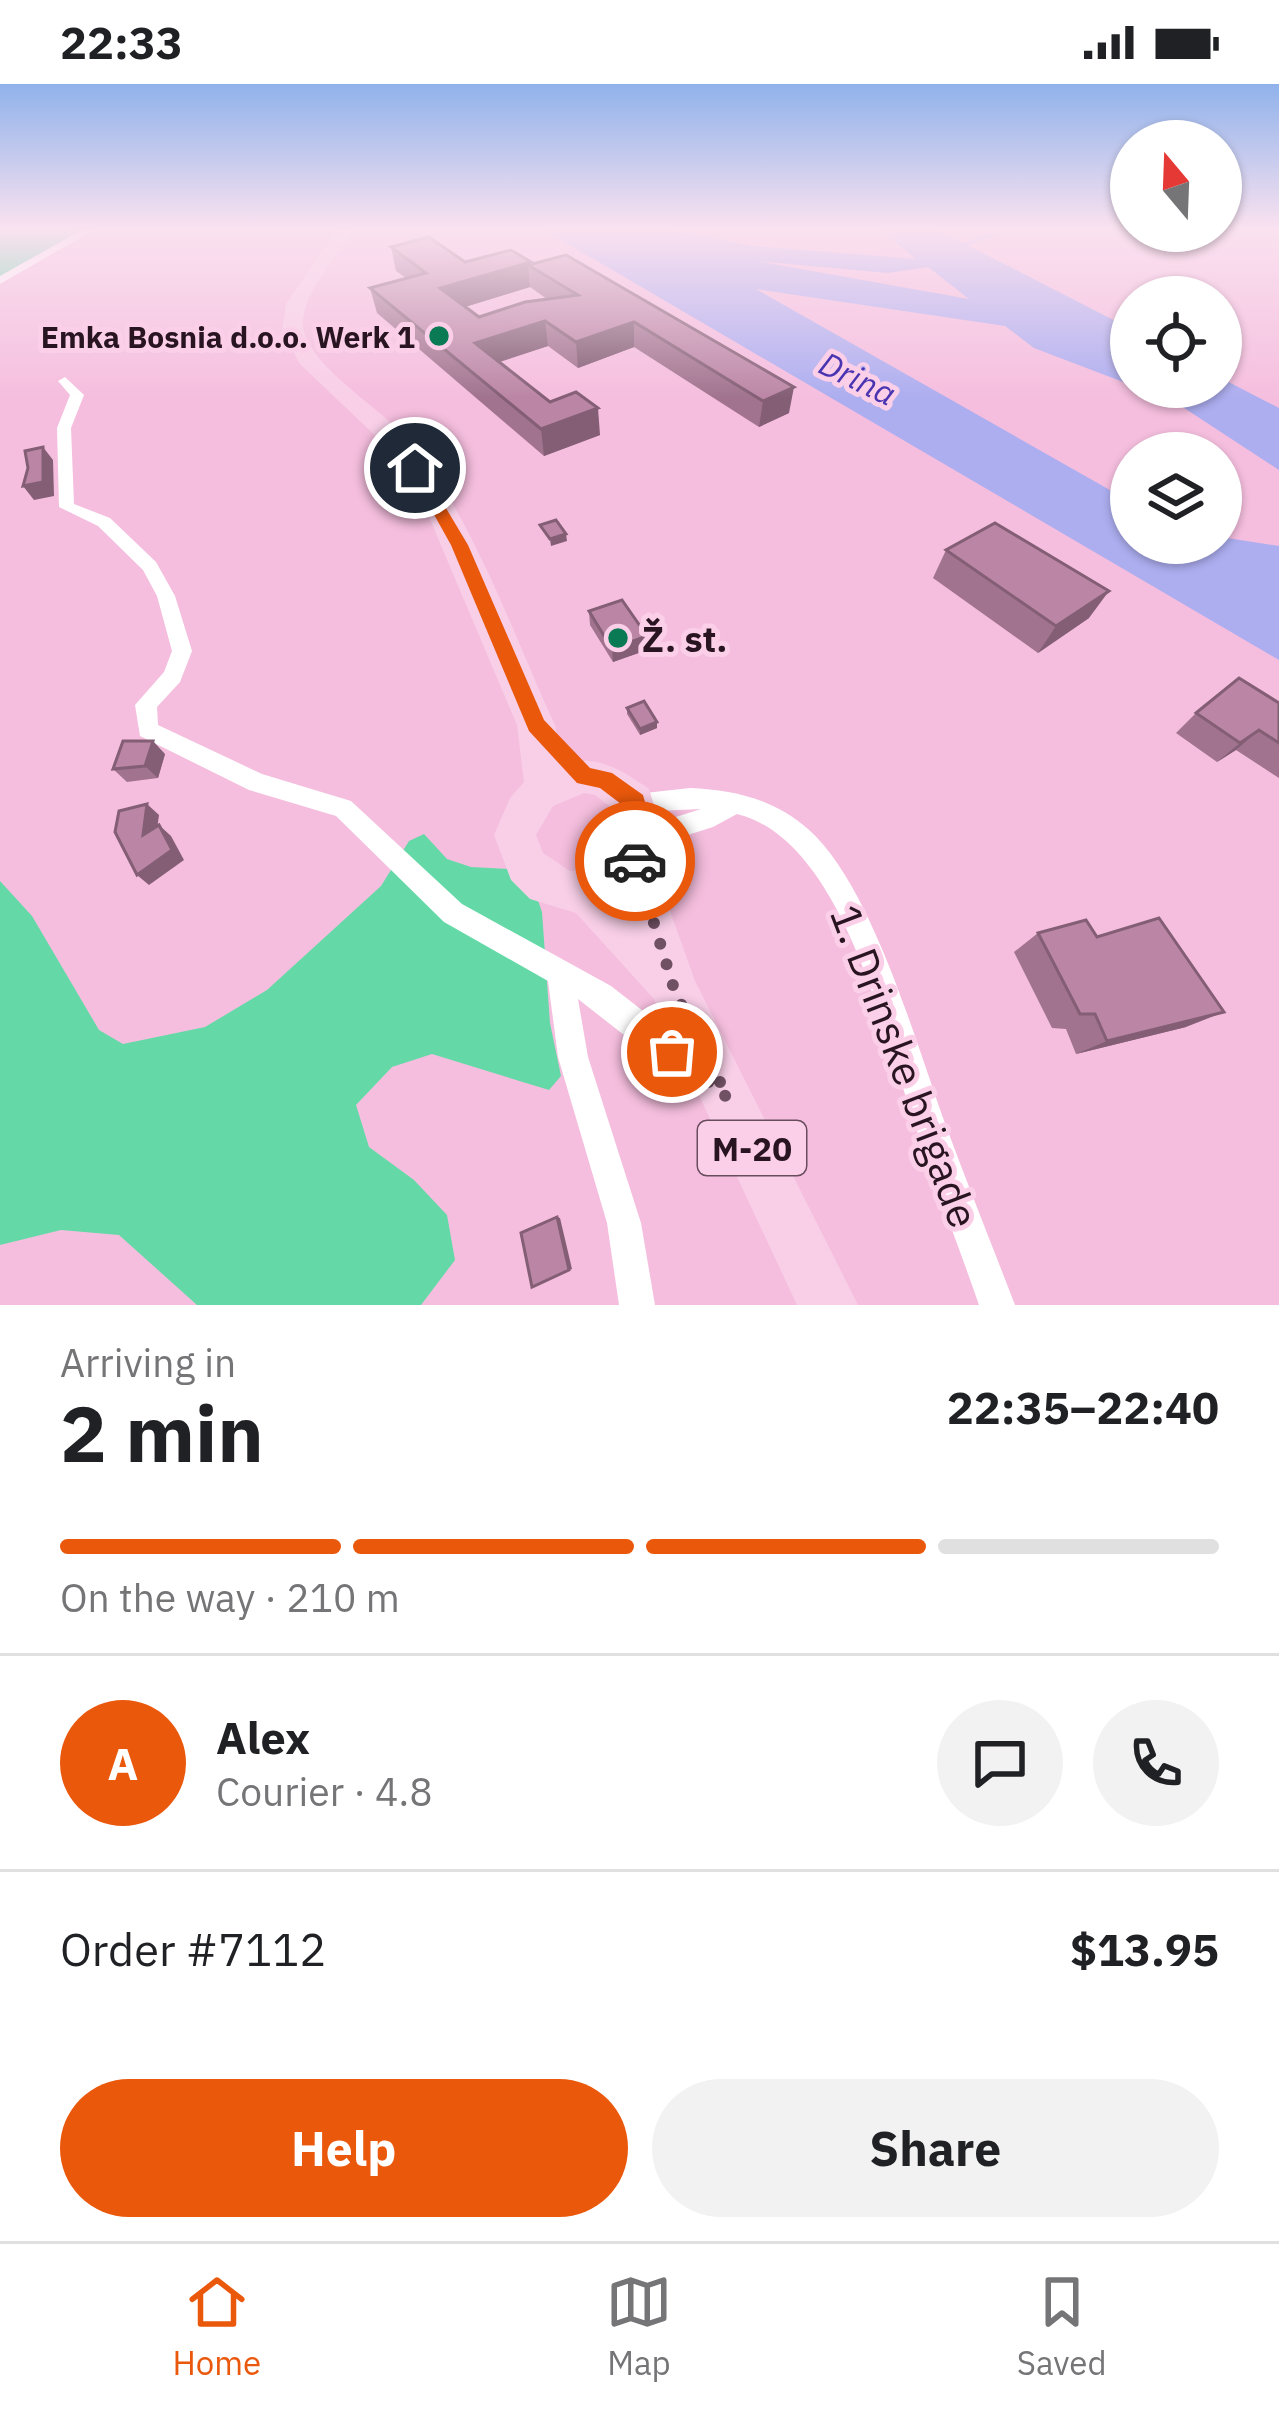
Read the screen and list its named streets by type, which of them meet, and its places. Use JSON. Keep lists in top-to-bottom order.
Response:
{
  "streets": {
    "main road": ["M-20"],
    "street": ["1. Drinske brigade"]
  },
  "water": ["Drina"],
  "places": ["Emka Bosnia d.o.o. Werk 1", "Ž. st."],
  "north": "top",
  "page": {
    "status": "22:33",
    "heading": ["2 min", "Arriving in", "22:35–22:40"],
    "panel": [
      "Alex",
      "Courier · 4.8",
      "Order #7112",
      "$13.95"
    ],
    "bar": "On the way · 210 m",
    "round": "A",
    "buttons": ["Help", "Share"],
    "tabs": ["Home", "Map", "Saved"]
  }
}
